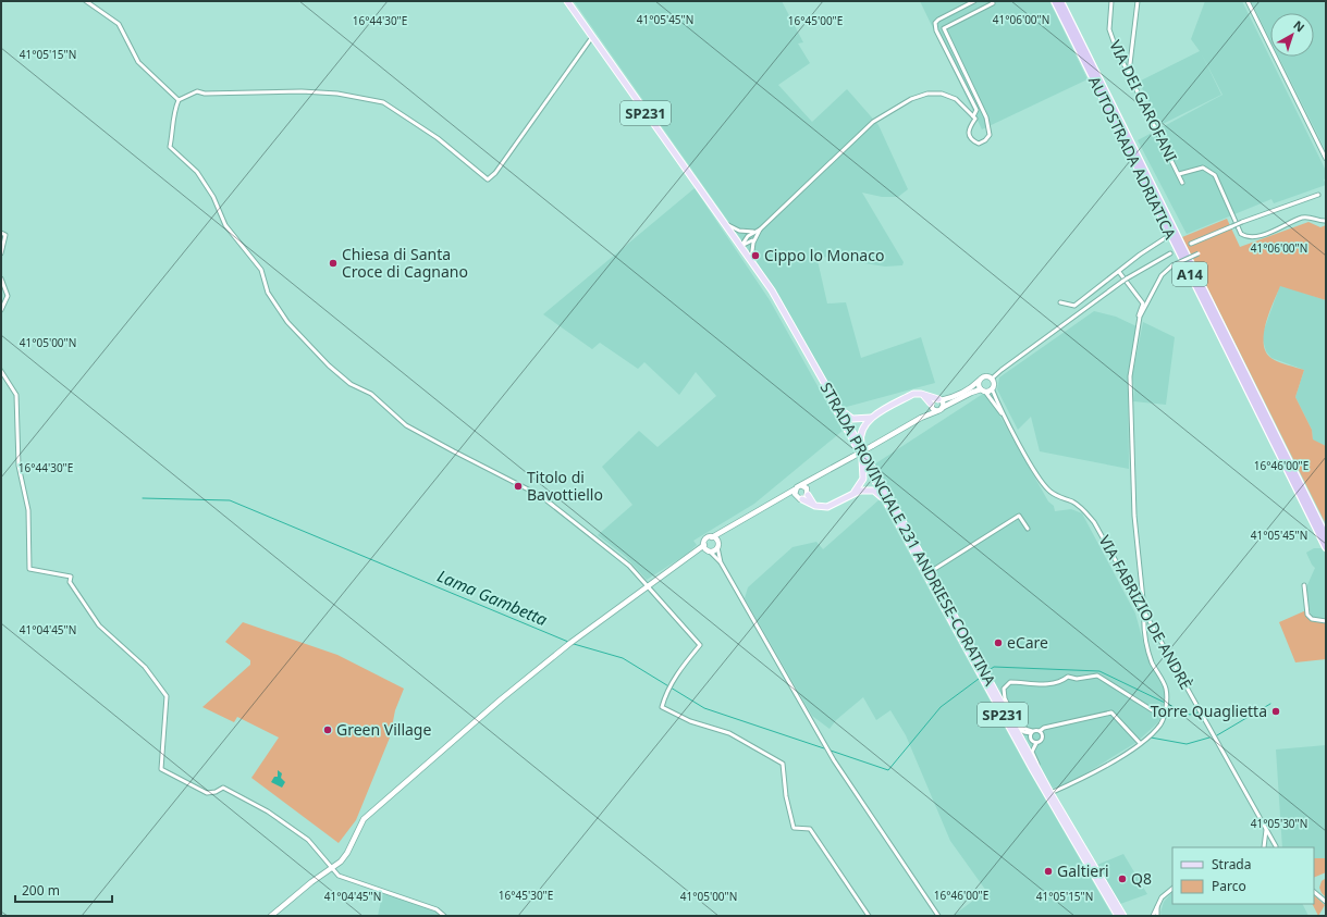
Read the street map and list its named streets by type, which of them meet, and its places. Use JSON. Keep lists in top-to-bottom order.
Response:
{
  "streets": {
    "highway": ["AUTOSTRADA ADRIATICA", "A14"],
    "main road": ["SP231", "STRADA PROVINCIALE 231 ANDRIESE-CORATINA"],
    "street": ["VIA DEI GAROFANI", "VIA FABRIZIO DE ANDRÈ"]
  },
  "water": ["Lama Gambetta"],
  "places": [
    "Cippo lo Monaco",
    "Chiesa di Santa Croce di Cagnano",
    "Titolo di Bavottiello",
    "eCare",
    "Torre Quaglietta",
    "Green Village",
    "Galtieri",
    "Q8"
  ],
  "legend": ["Strada", "Parco"],
  "scale_bar": "200 m",
  "north": "top right",
  "coordinates": [
    "41°05'45\"N",
    "41°06'00\"N",
    "16°44'30\"E",
    "16°45'00\"E",
    "41°05'15\"N",
    "41°05'00\"N",
    "16°46'00\"E",
    "41°04'45\"N",
    "41°05'30\"N",
    "16°45'30\"E"
  ]
}
